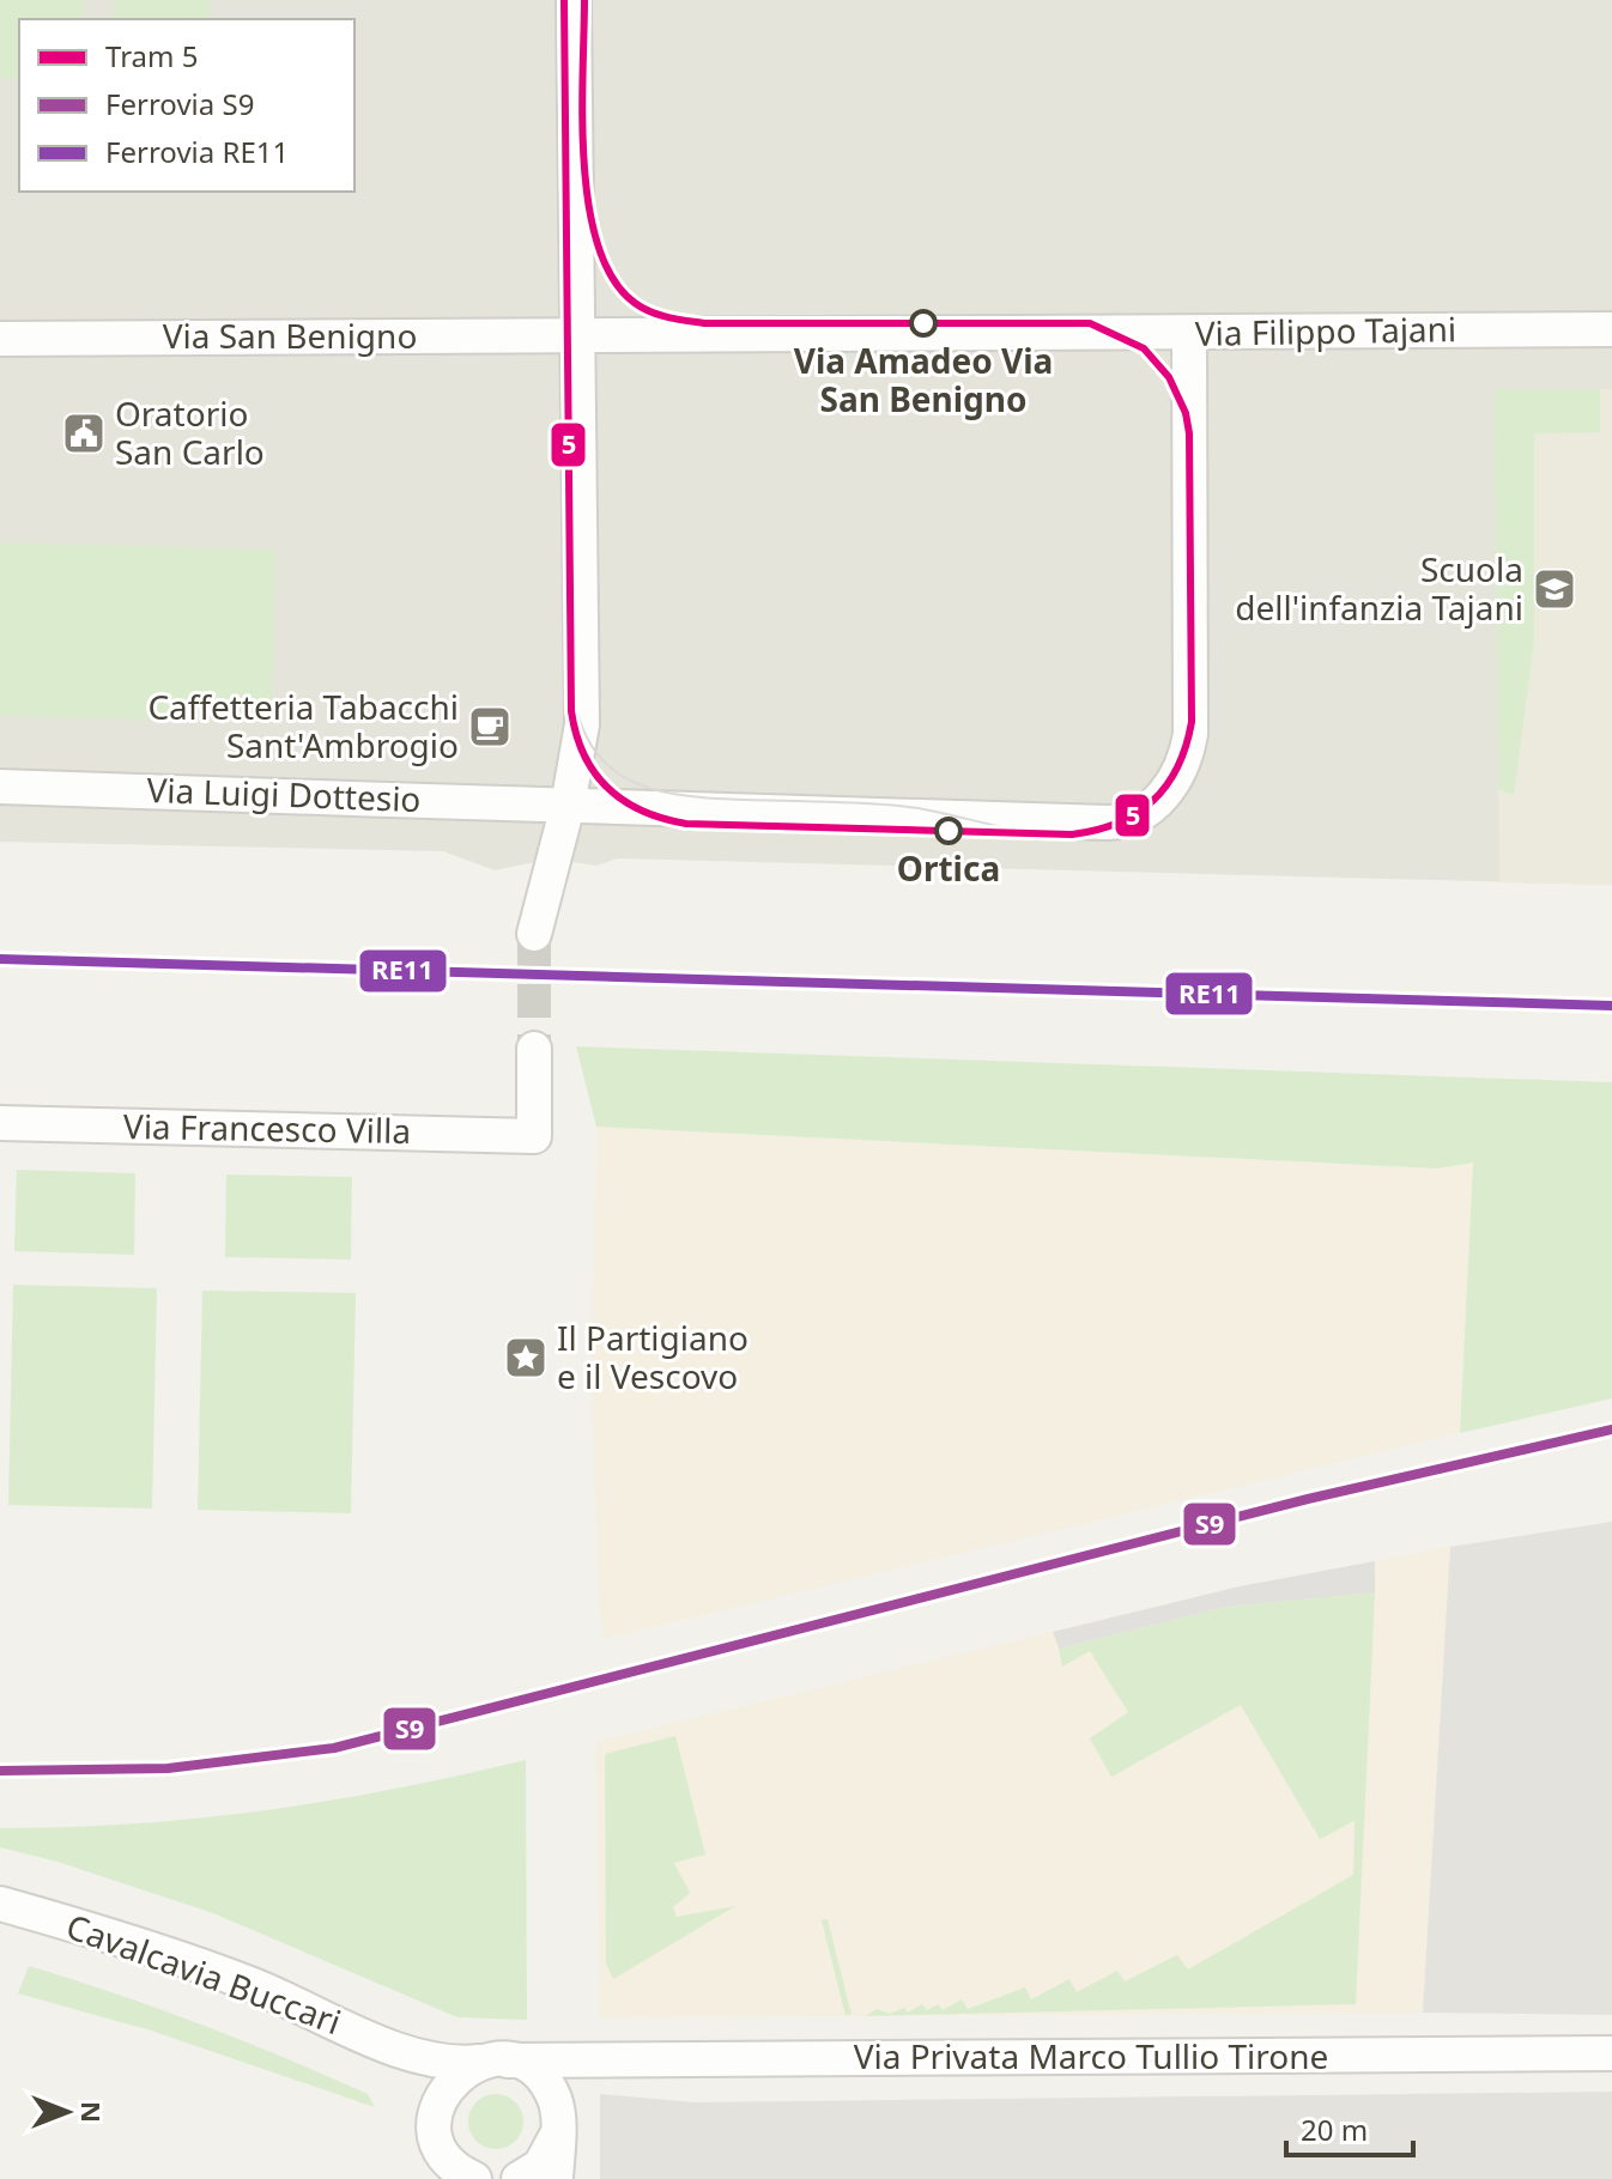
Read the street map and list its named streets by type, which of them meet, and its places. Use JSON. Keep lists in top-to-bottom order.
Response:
{
  "streets": {
    "street": [
      "Via Filippo Tajani",
      "Via San Benigno",
      "Via Luigi Dottesio",
      "Via Francesco Villa",
      "Cavalcavia Buccari",
      "Via Privata Marco Tullio Tirone"
    ]
  },
  "crossings": [
    ["Via Filippo Tajani", "Via San Benigno"],
    ["Via Filippo Tajani", "Via Luigi Dottesio"],
    ["Cavalcavia Buccari", "Via Privata Marco Tullio Tirone"]
  ],
  "places": {
    "other": ["Via Amadeo Via San Benigno", "Ortica"],
    "public building": ["Oratorio San Carlo"],
    "school or university": ["Scuola dell'infanzia Tajani"],
    "cafe": ["Caffetteria Tabacchi Sant'Ambrogio"],
    "place": ["Il Partigiano e il Vescovo"]
  },
  "lines": ["tram line 5", "rail line RE11", "rail line S9"],
  "legend": ["Tram 5", "Ferrovia S9", "Ferrovia RE11"],
  "scale_bar": "20 m",
  "north": "right"
}
